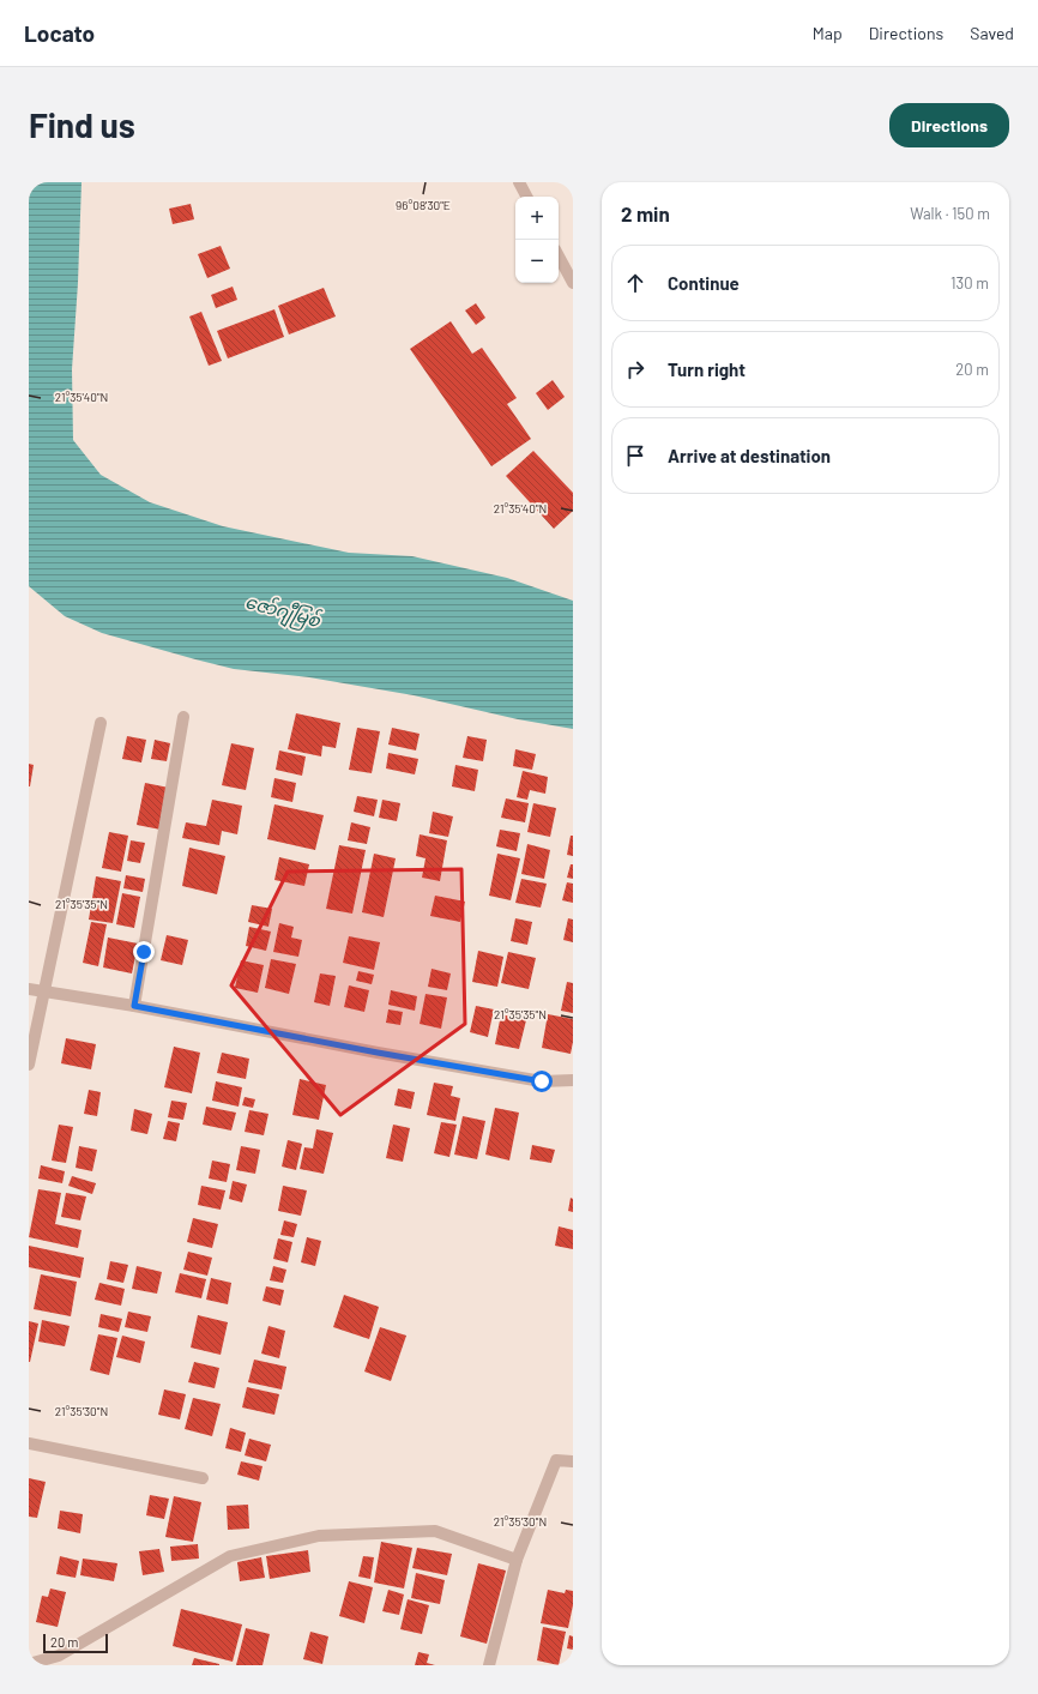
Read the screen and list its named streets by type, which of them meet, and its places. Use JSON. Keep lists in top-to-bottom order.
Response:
{
  "water": ["ဇော်ဂျီမြစ်"],
  "scale_bar": "20 m",
  "page": {
    "header": "Locato",
    "nav": ["Map", "Directions", "Saved"],
    "buttons": "Directions",
    "title": "Find us",
    "heading": ["2 min", "Walk · 150 m"],
    "map_buttons": ["+", "−"],
    "list": [
      ["Continue", "130 m"],
      ["Turn right", "20 m"],
      "Arrive at destination"
    ],
    "scale": "20 m"
  },
  "coordinates": [
    "96°08'30\"E",
    "21°35'40\"N",
    "21°35'35\"N",
    "21°35'30\"N"
  ]
}
